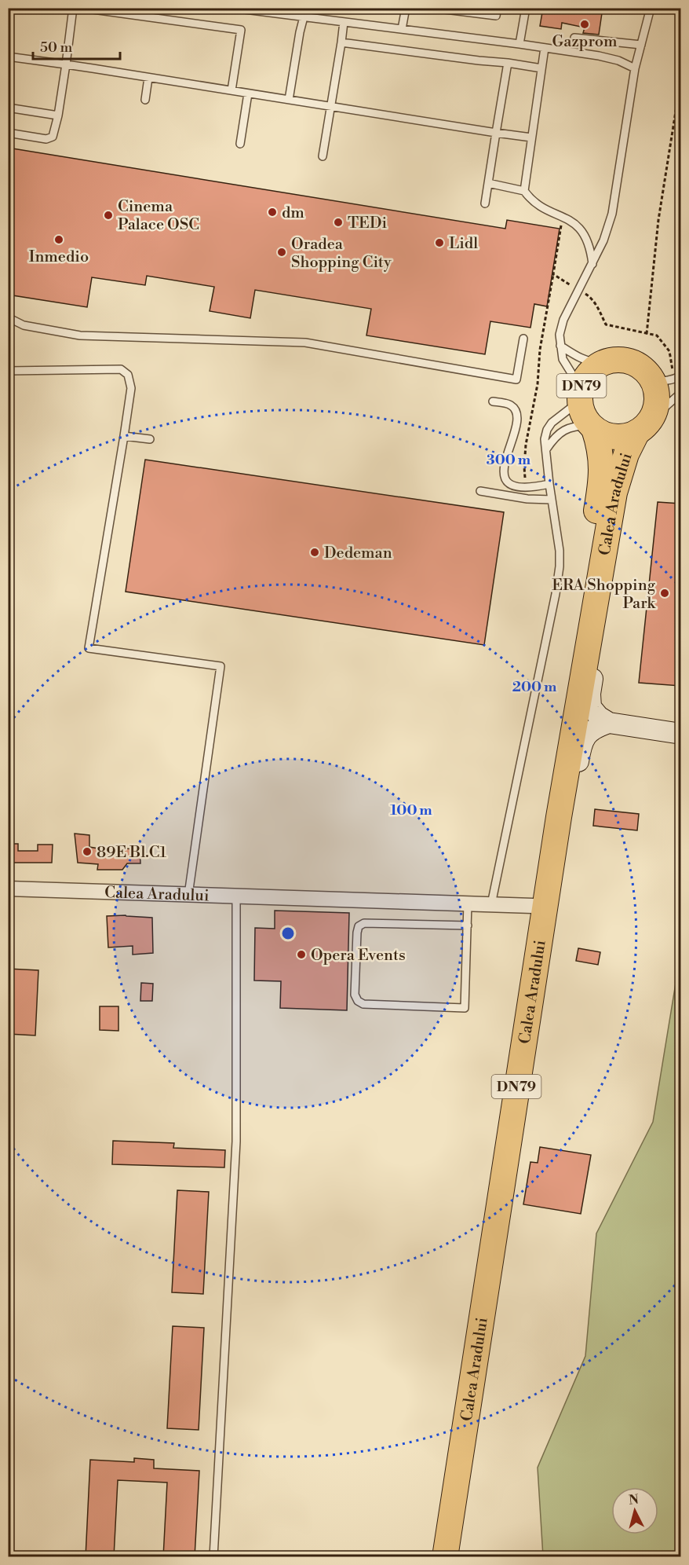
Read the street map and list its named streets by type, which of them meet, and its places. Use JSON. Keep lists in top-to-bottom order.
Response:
{
  "streets": {
    "highway": ["DN79", "Calea Aradului"]
  },
  "crossings": [
    ["DN79", "Calea Aradului"]
  ],
  "places": [
    "Gazprom",
    "dm",
    "Cinema Palace OSC",
    "TEDi",
    "Inmedio",
    "Lidl",
    "Oradea Shopping City",
    "Dedeman",
    "ERA Shopping Park",
    "89E Bl.C1",
    "Opera Events"
  ],
  "scale_bar": "50 m",
  "north": "top",
  "rings": ["300 m", "200 m", "100 m"]
}
